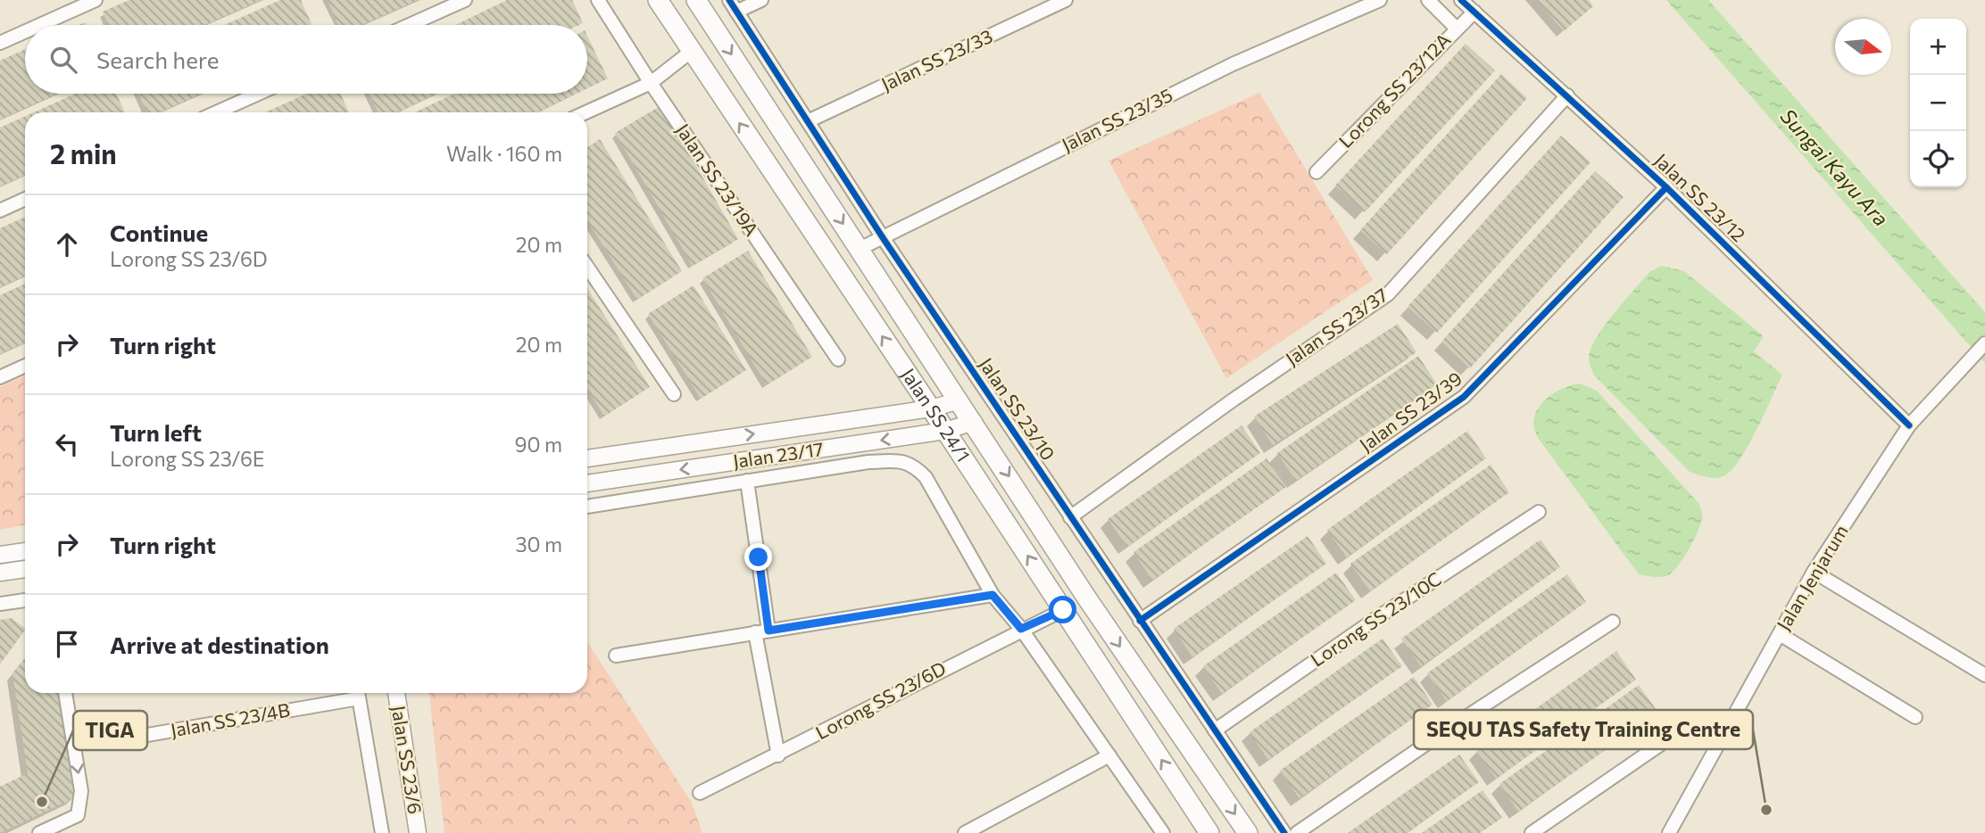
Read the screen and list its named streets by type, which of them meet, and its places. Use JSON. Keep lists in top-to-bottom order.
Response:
{
  "streets": {
    "main road": ["Jalan SS 24/1"],
    "street": [
      "Jalan SS 23/33",
      "Lorong SS 23/12A",
      "Jalan SS 23/35",
      "Jalan SS 23/19A",
      "Jalan SS 23/12",
      "Jalan SS 23/37",
      "Jalan SS 23/10",
      "Jalan SS 23/39",
      "Jalan 23/17",
      "Jalan Jenjarum",
      "Lorong SS 23/10C",
      "Lorong SS 23/6D",
      "Jalan SS 23/4B",
      "Jalan SS 23/6"
    ]
  },
  "crossings": [
    ["Jalan SS 23/33", "Jalan SS 23/10"],
    ["Lorong SS 23/12A", "Jalan SS 23/12"],
    ["Jalan SS 23/35", "Jalan SS 23/10"],
    ["Jalan SS 23/35", "Jalan SS 24/1"],
    ["Jalan SS 23/12", "Jalan SS 23/37"],
    ["Jalan SS 23/12", "Jalan SS 23/39"],
    ["Jalan SS 23/12", "Jalan Jenjarum"],
    ["Jalan SS 23/37", "Jalan SS 23/10"],
    ["Jalan SS 23/10", "Jalan SS 23/39"],
    ["Jalan SS 23/10", "Lorong SS 23/10C"],
    ["Jalan SS 24/1", "Jalan 23/17"],
    ["Jalan SS 24/1", "Lorong SS 23/6D"]
  ],
  "water": ["Sungai Kayu Ara"],
  "places": ["TIGA", "SEQU TAS Safety Training Centre"],
  "north": "right",
  "page": {
    "map_buttons": ["+", "−"],
    "search": "Search here",
    "heading": ["2 min", "Walk · 160 m"],
    "list": [
      ["Continue", "Lorong SS 23/6D", "20 m"],
      ["Turn right", "20 m"],
      ["Turn left", "Lorong SS 23/6E", "90 m"],
      ["Turn right", "30 m"],
      "Arrive at destination"
    ]
  }
}
